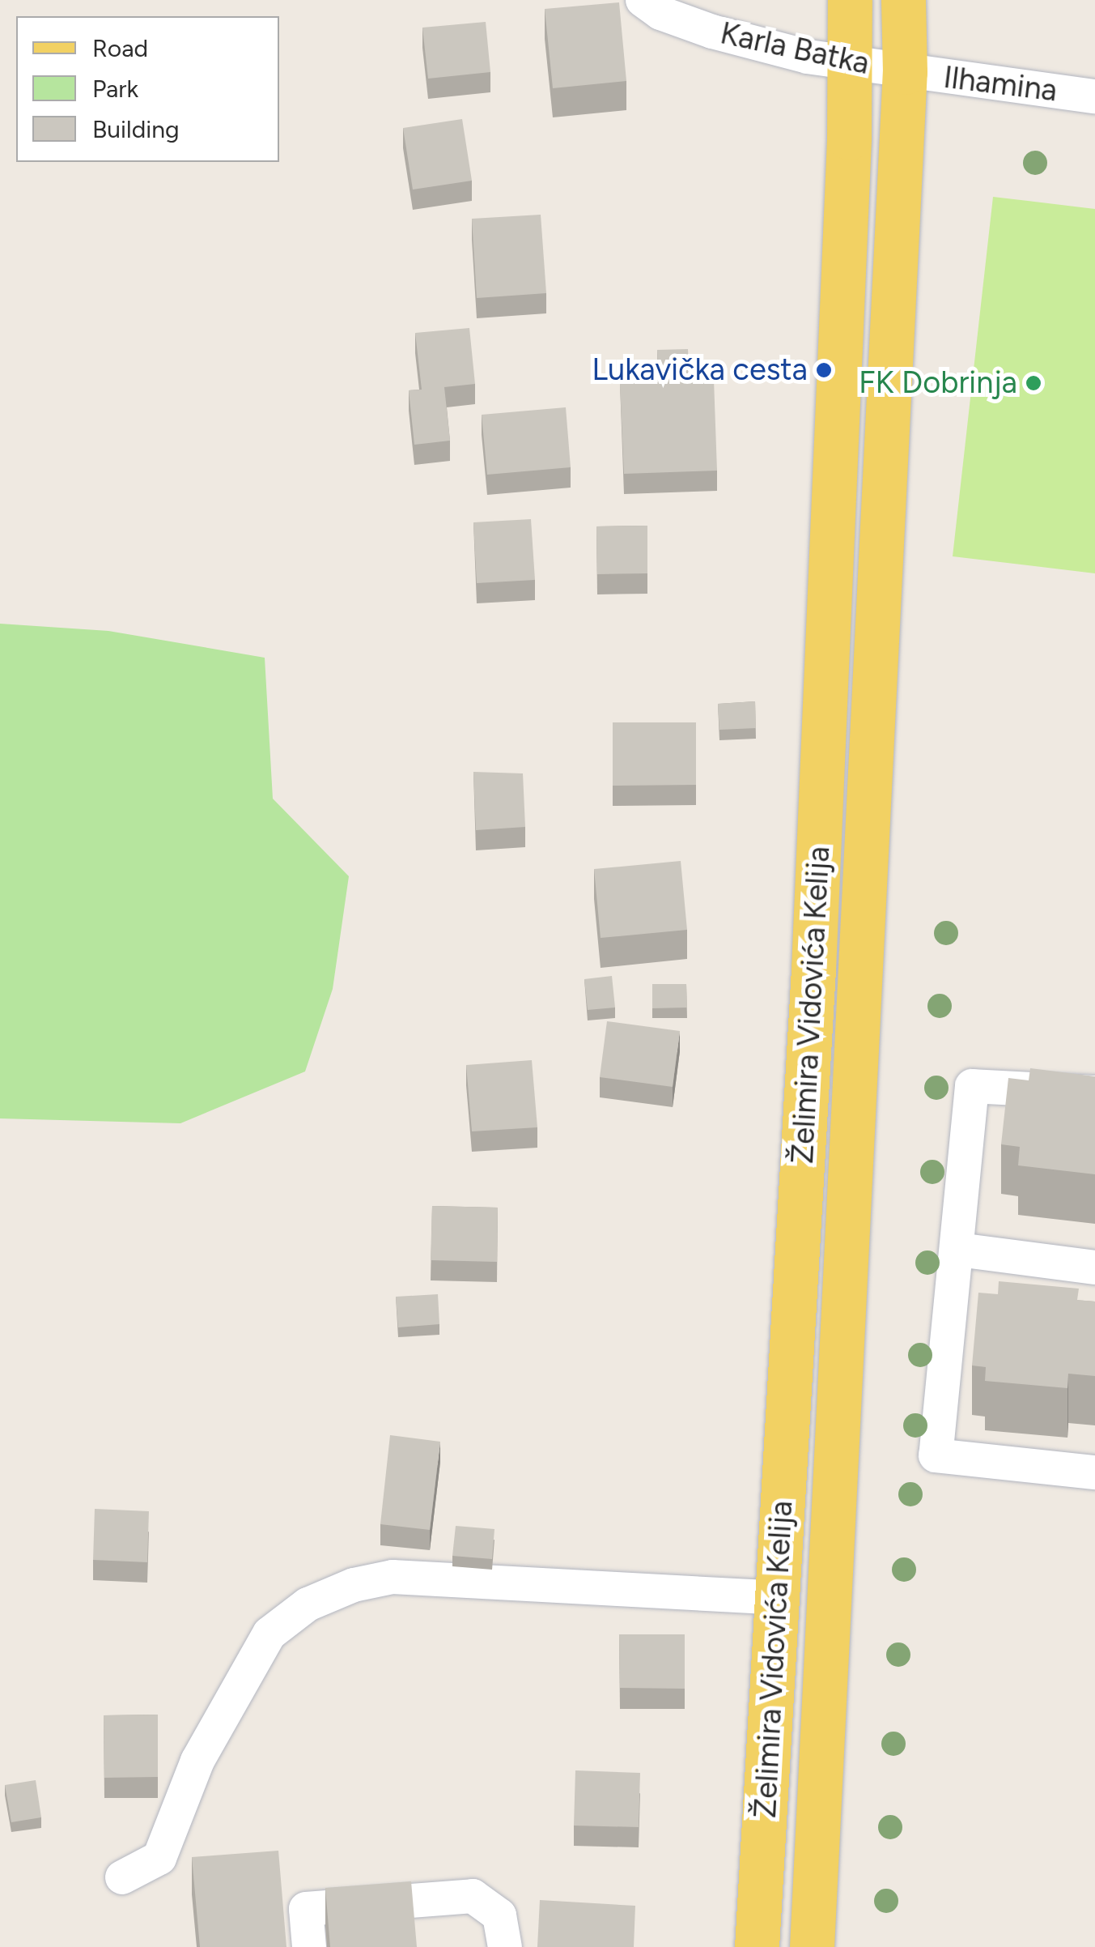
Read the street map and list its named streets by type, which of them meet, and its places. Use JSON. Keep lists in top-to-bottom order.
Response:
{
  "streets": {
    "main road": ["Želimira Vidovića Kelija"],
    "street": ["Karla Batka", "Ilhamina"]
  },
  "crossings": [
    ["Karla Batka", "Ilhamina"],
    ["Karla Batka", "Želimira Vidovića Kelija"],
    ["Ilhamina", "Želimira Vidovića Kelija"]
  ],
  "places": ["Lukavička cesta", "FK Dobrinja"],
  "legend": ["Road", "Park", "Building"]
}
